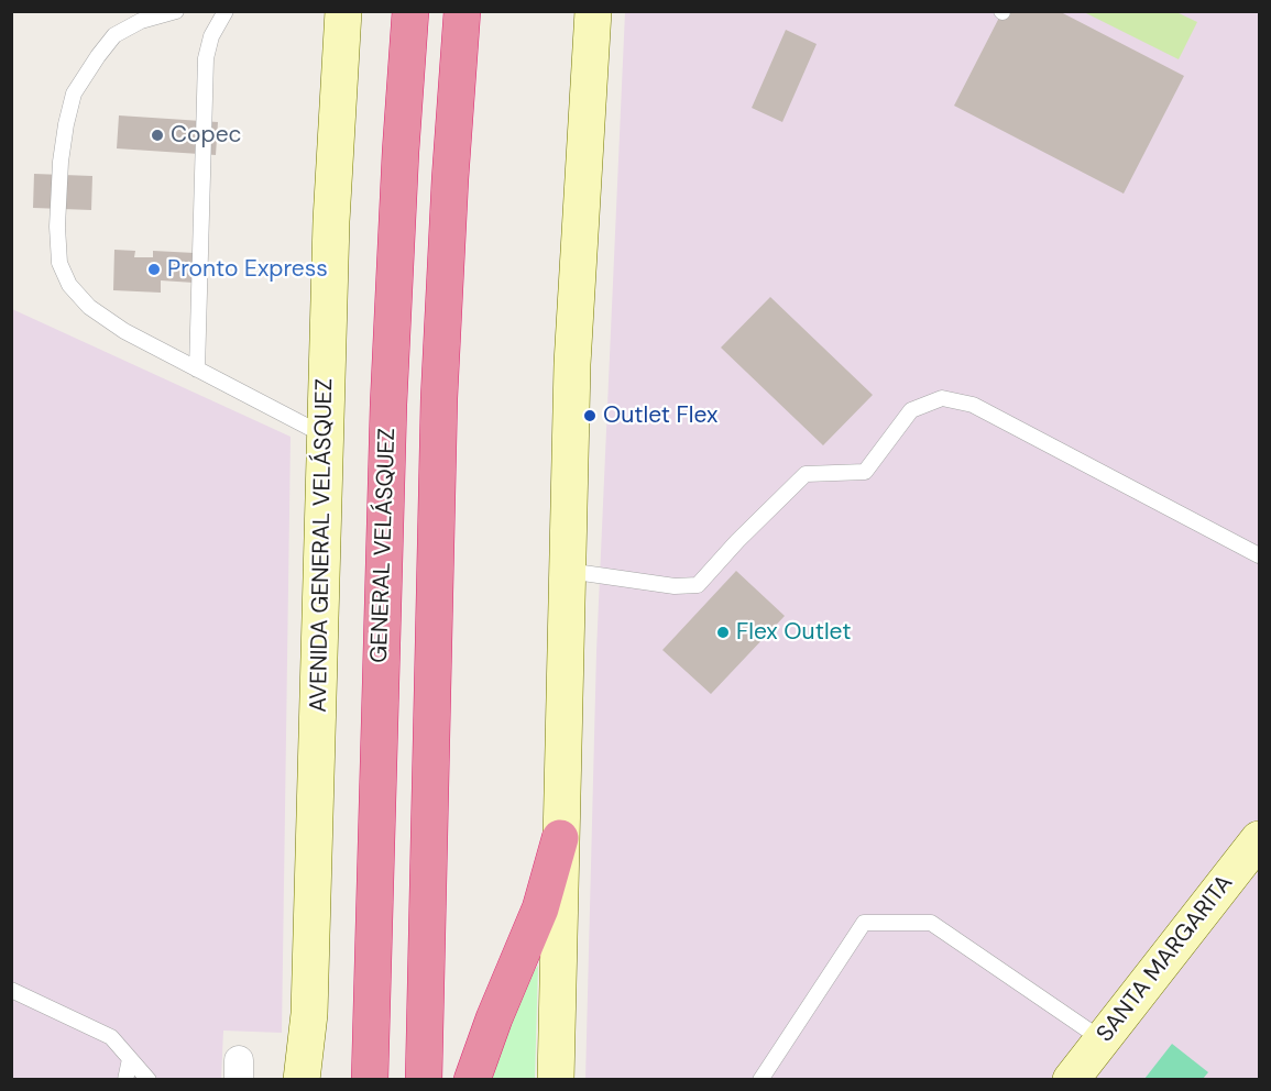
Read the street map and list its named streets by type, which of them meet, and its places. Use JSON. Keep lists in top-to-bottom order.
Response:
{
  "streets": {
    "highway": ["GENERAL VELÁSQUEZ"],
    "street": ["AVENIDA GENERAL VELÁSQUEZ", "SANTA MARGARITA"]
  },
  "places": [
    "Copec",
    "Pronto Express",
    "Outlet Flex",
    "Flex Outlet"
  ]
}
